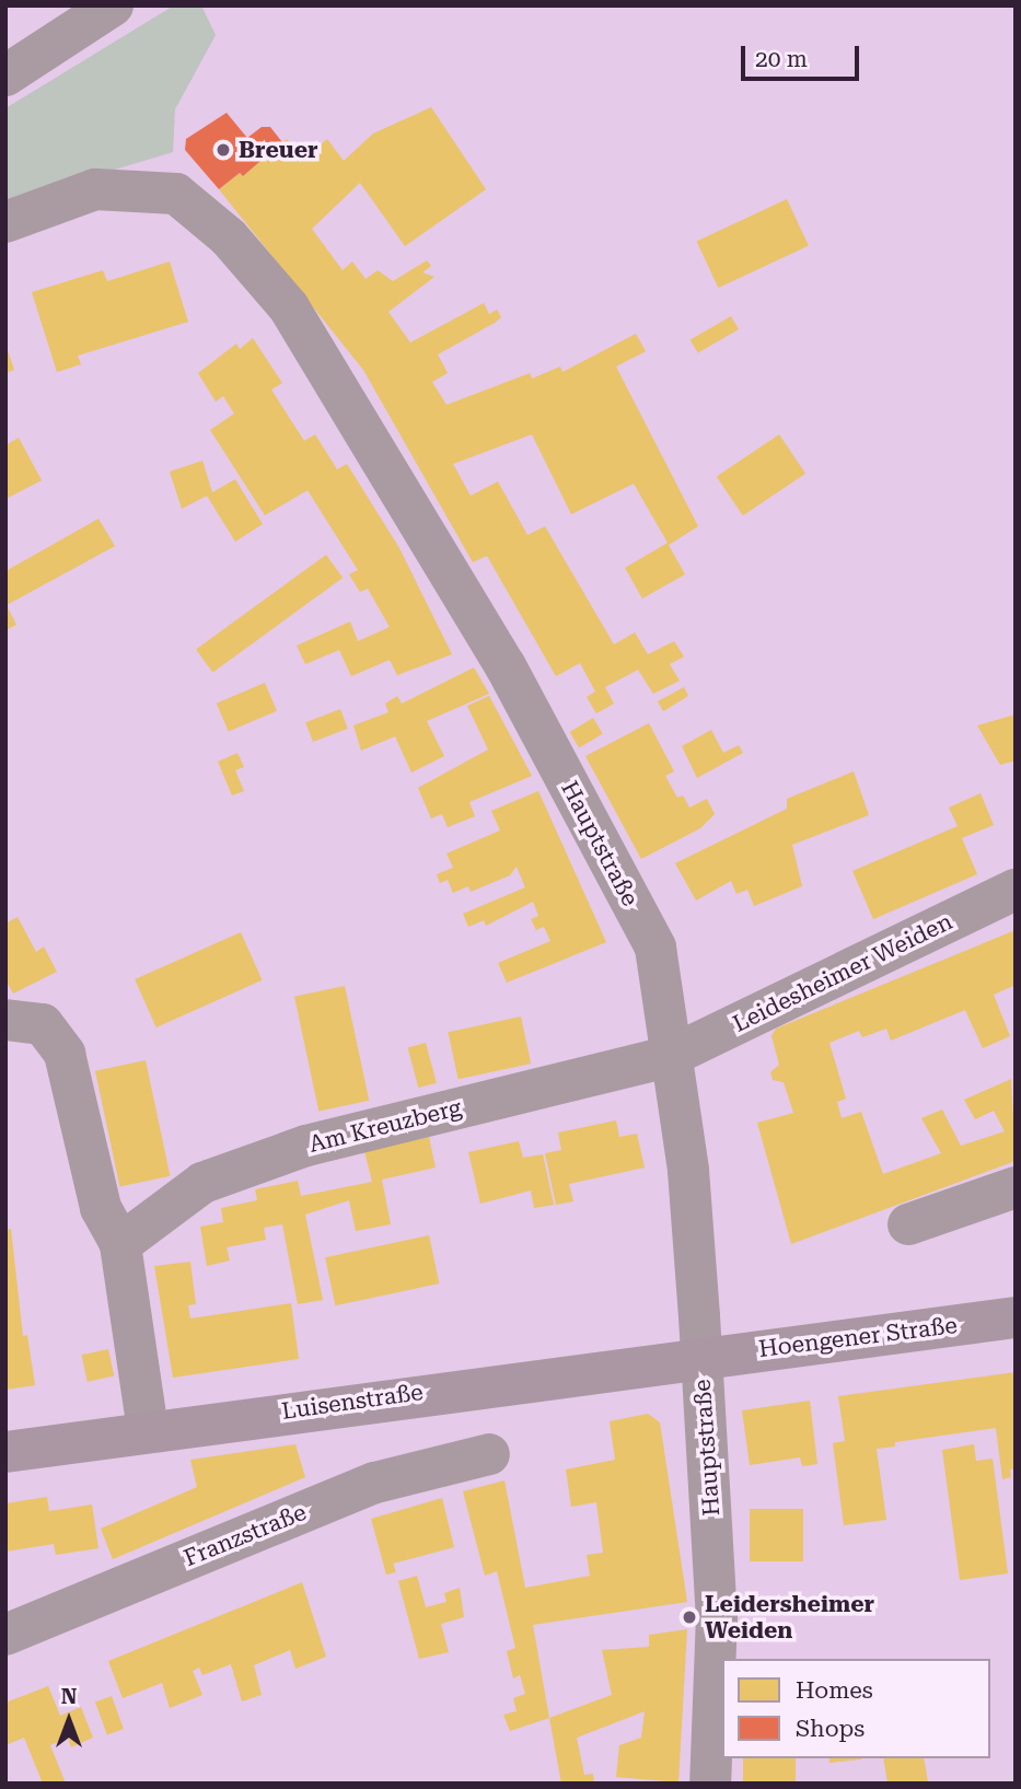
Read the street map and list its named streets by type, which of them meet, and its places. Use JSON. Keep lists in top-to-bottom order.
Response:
{
  "streets": {
    "main road": ["Hoengener Straße", "Luisenstraße"],
    "street": [
      "Hauptstraße",
      "Leidesheimer Weiden",
      "Am Kreuzberg",
      "Franzstraße"
    ]
  },
  "crossings": [
    ["Hauptstraße", "Leidesheimer Weiden"],
    ["Hauptstraße", "Am Kreuzberg"],
    ["Hauptstraße", "Hoengener Straße"],
    ["Hauptstraße", "Luisenstraße"],
    ["Leidesheimer Weiden", "Am Kreuzberg"],
    ["Hoengener Straße", "Luisenstraße"]
  ],
  "places": ["Breuer", "Leidersheimer Weiden"],
  "legend": ["Homes", "Shops"],
  "scale_bar": "20 m",
  "north": "top"
}
